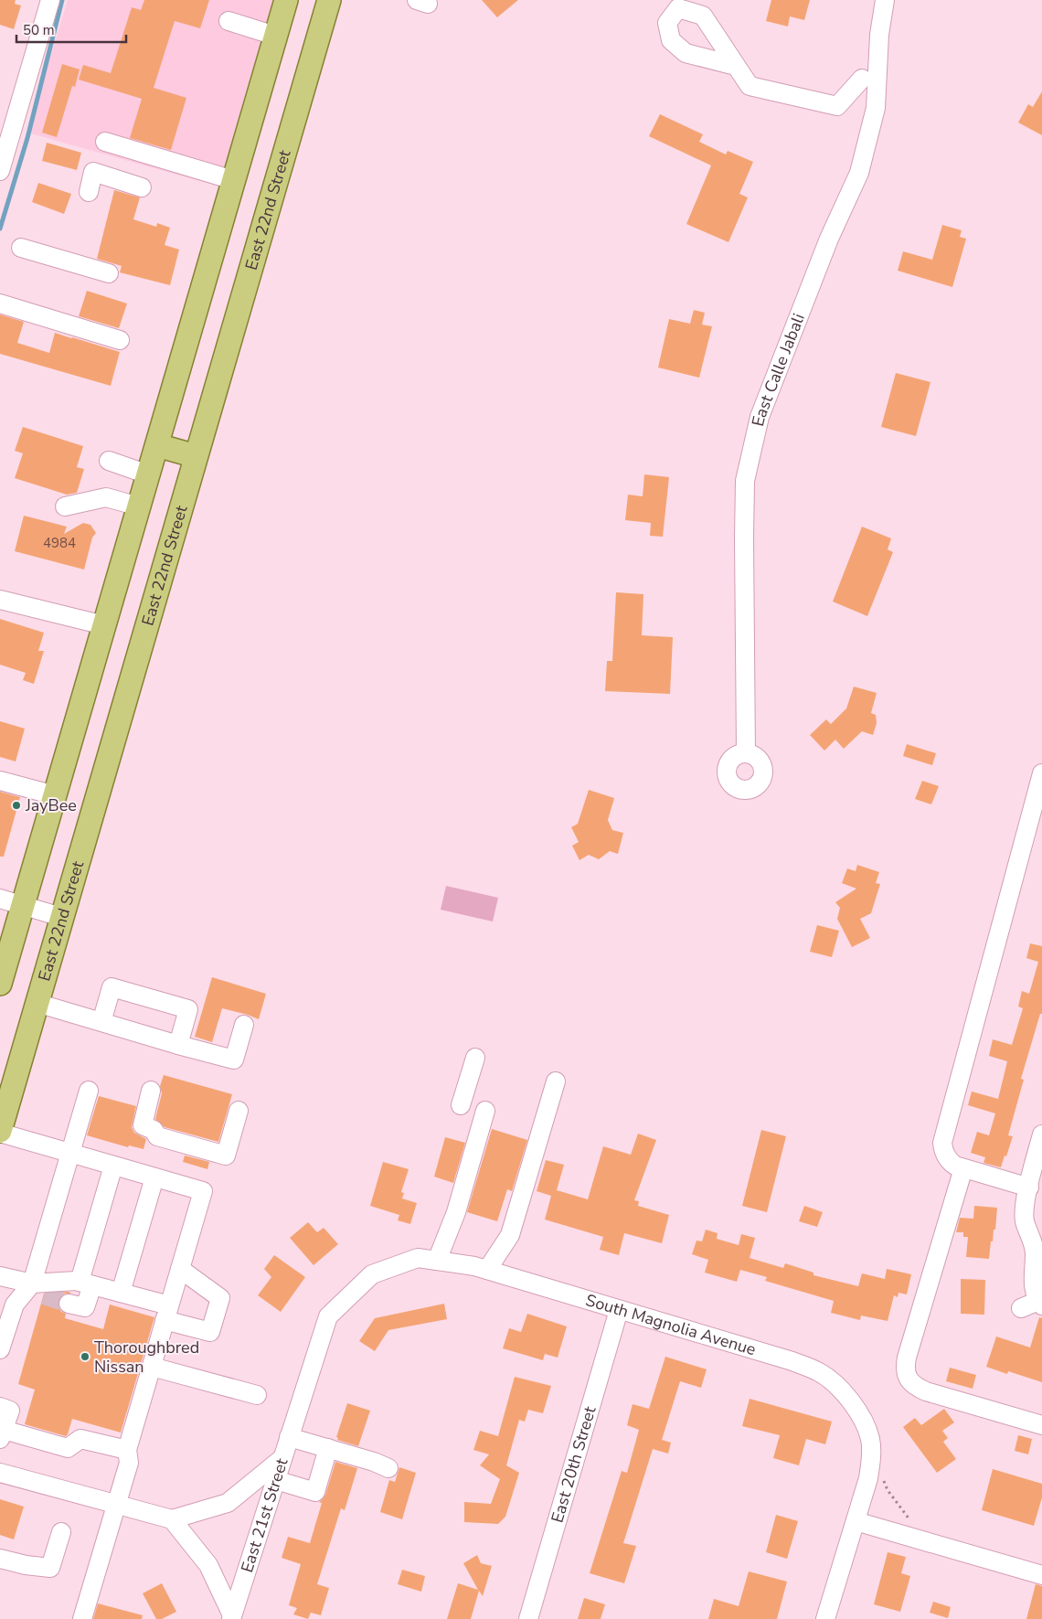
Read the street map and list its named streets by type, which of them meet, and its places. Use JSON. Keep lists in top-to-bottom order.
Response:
{
  "streets": {
    "main road": ["East 22nd Street"],
    "street": [
      "East Calle Jabali",
      "South Magnolia Avenue",
      "East 20th Street",
      "East 21st Street"
    ]
  },
  "crossings": [
    ["South Magnolia Avenue", "East 20th Street"],
    ["South Magnolia Avenue", "East 21st Street"]
  ],
  "places": ["JayBee", "Thoroughbred Nissan"],
  "house_numbers": ["4984"],
  "scale_bar": "50 m"
}
